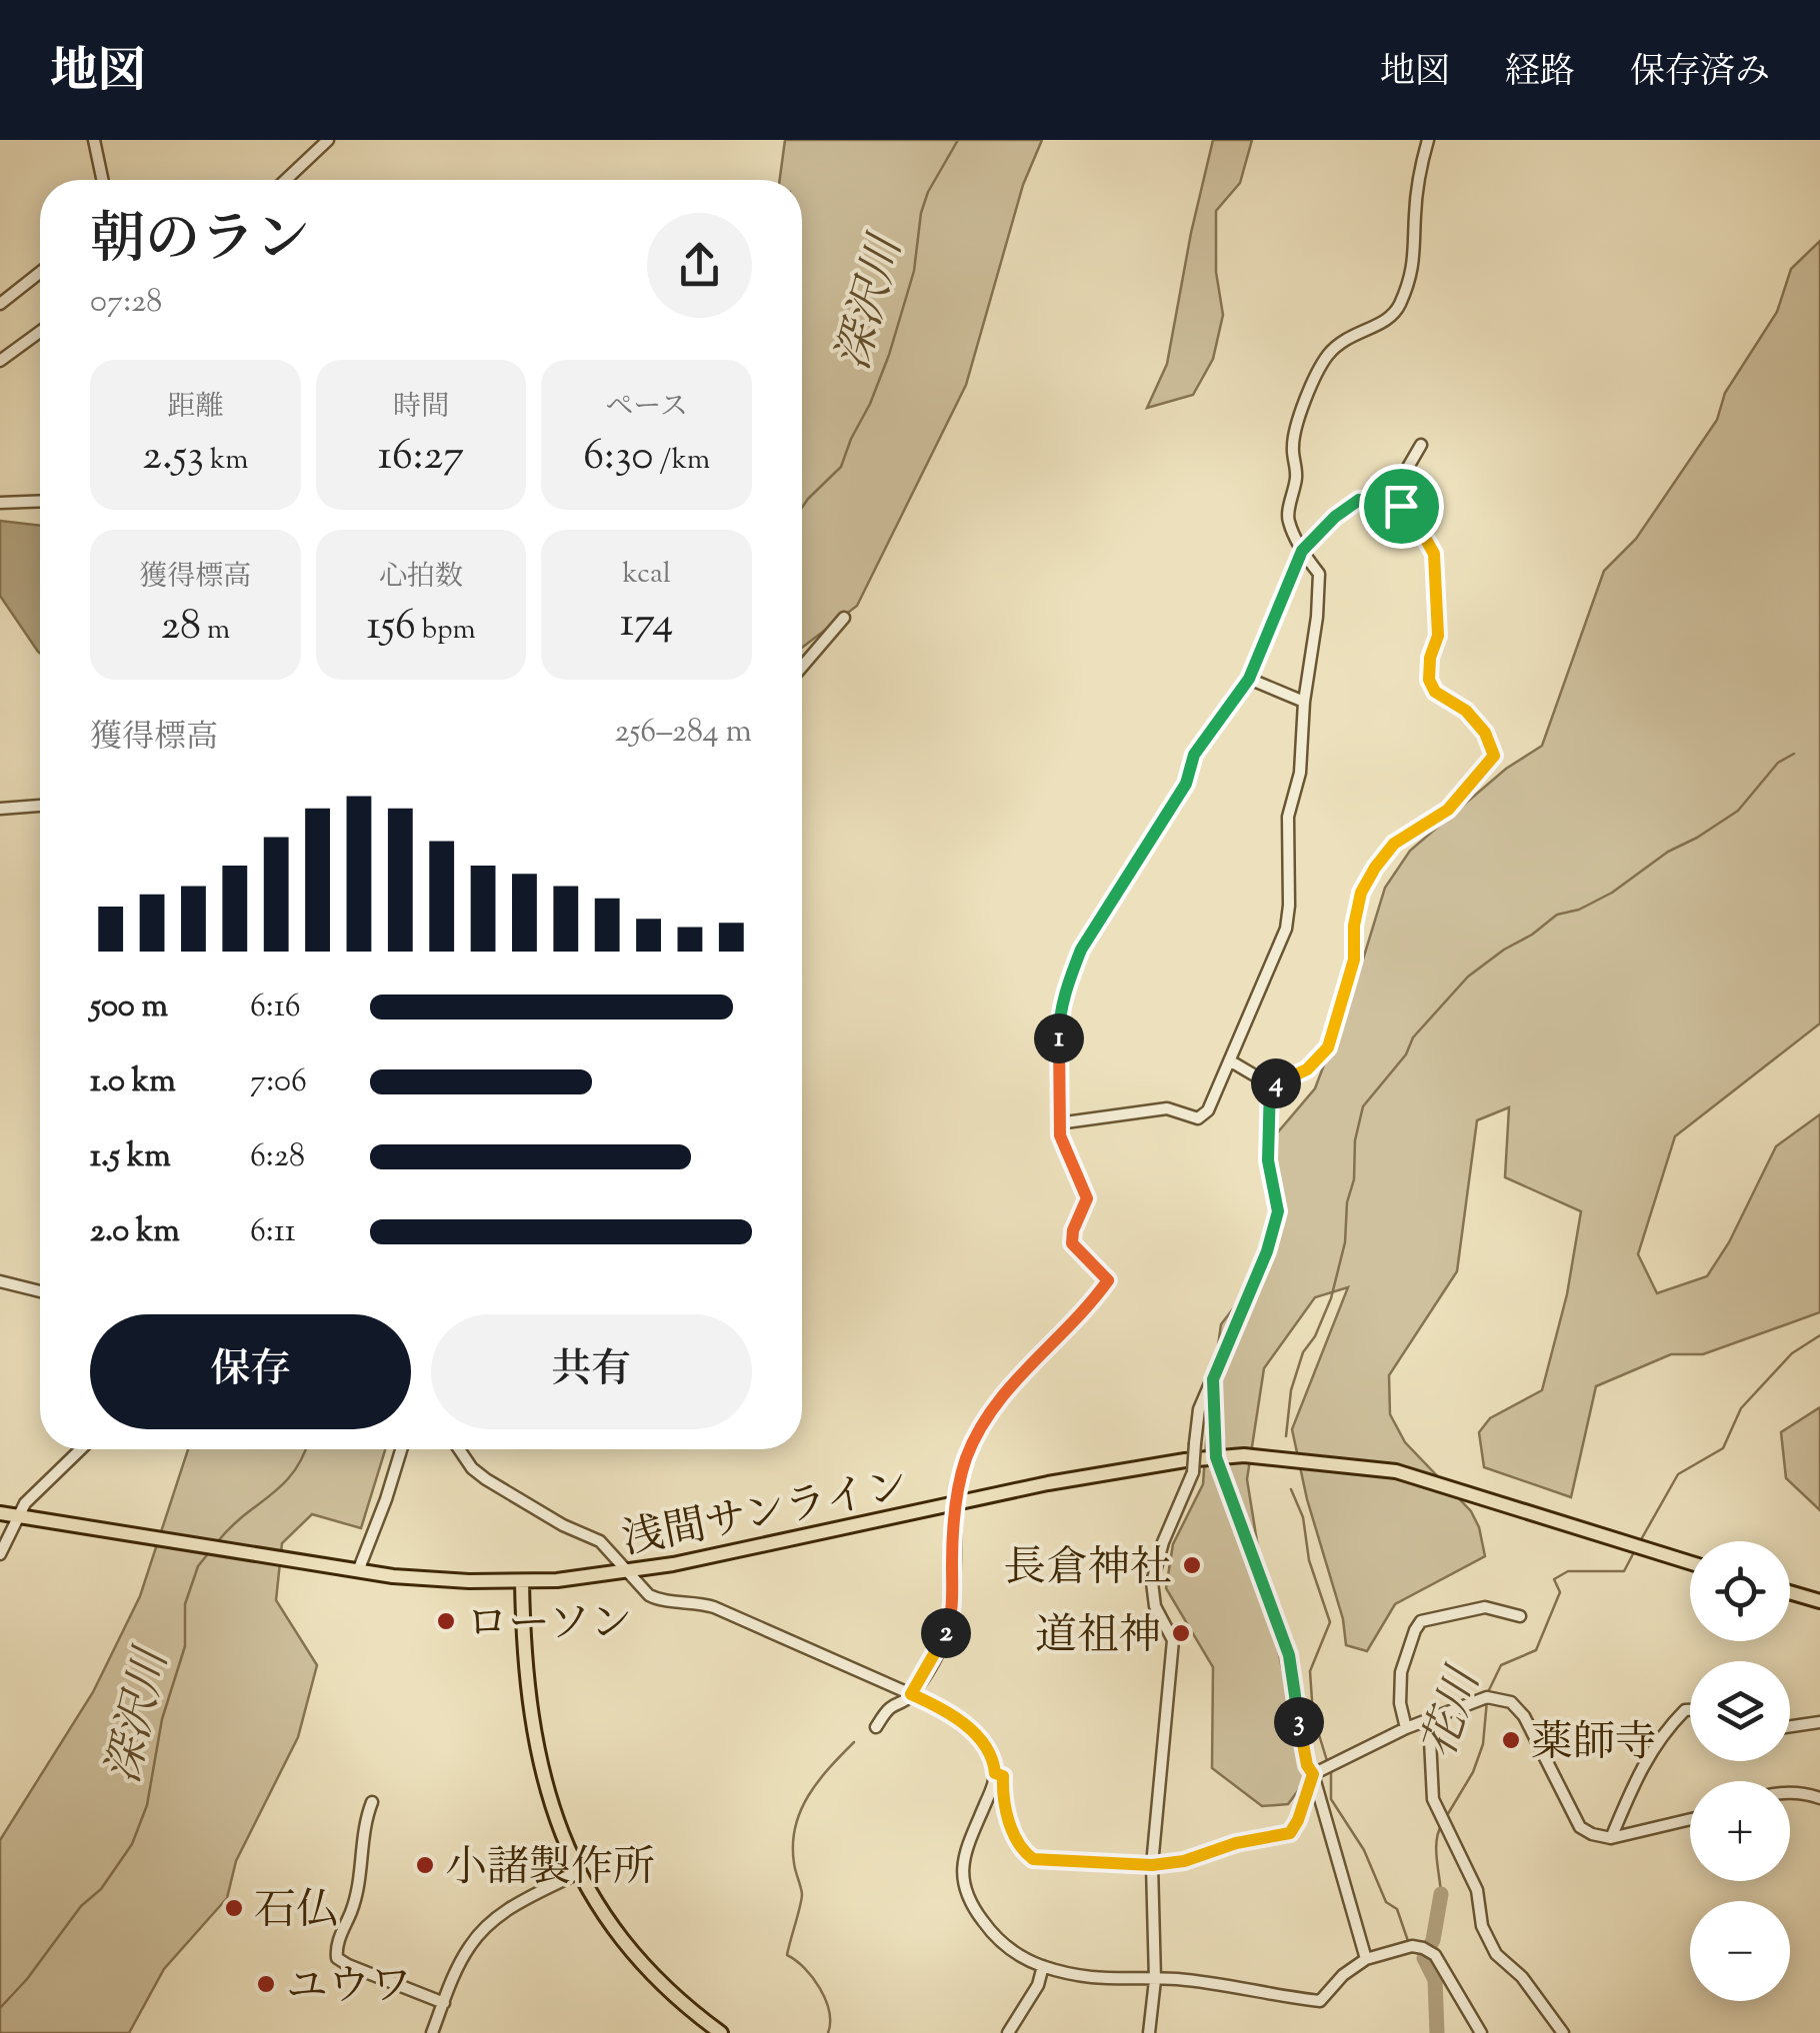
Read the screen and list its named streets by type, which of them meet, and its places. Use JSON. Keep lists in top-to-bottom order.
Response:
{
  "streets": {
    "main road": ["浅間サンライン"]
  },
  "water": ["深沢川", "花川"],
  "places": [
    "長倉神社",
    "ローソン",
    "道祖神",
    "薬師寺",
    "小諸製作所",
    "石仏",
    "ユウワ"
  ],
  "page": {
    "header": "地図",
    "nav": ["地図", "経路", "保存済み"],
    "heading": ["朝のラン", "07:28"],
    "stats": [
      ["距離", "2.53 km"],
      ["時間", "16:27"],
      ["ペース", "6:30 /km"],
      ["獲得標高", "28 m"],
      ["心拍数", "156 bpm"],
      ["kcal", "174"]
    ],
    "chart": ["獲得標高", "256–284 m"],
    "list": [
      {
        "name": "500 m",
        "note": "6:16"
      },
      {
        "name": "1.0 km",
        "note": "7:06"
      },
      {
        "name": "1.5 km",
        "note": "6:28"
      },
      {
        "name": "2.0 km",
        "note": "6:11"
      }
    ],
    "pins": [
      "1",
      "4",
      "2",
      "3"
    ],
    "buttons": ["保存", "共有"],
    "map_buttons": ["+", "−"]
  }
}
